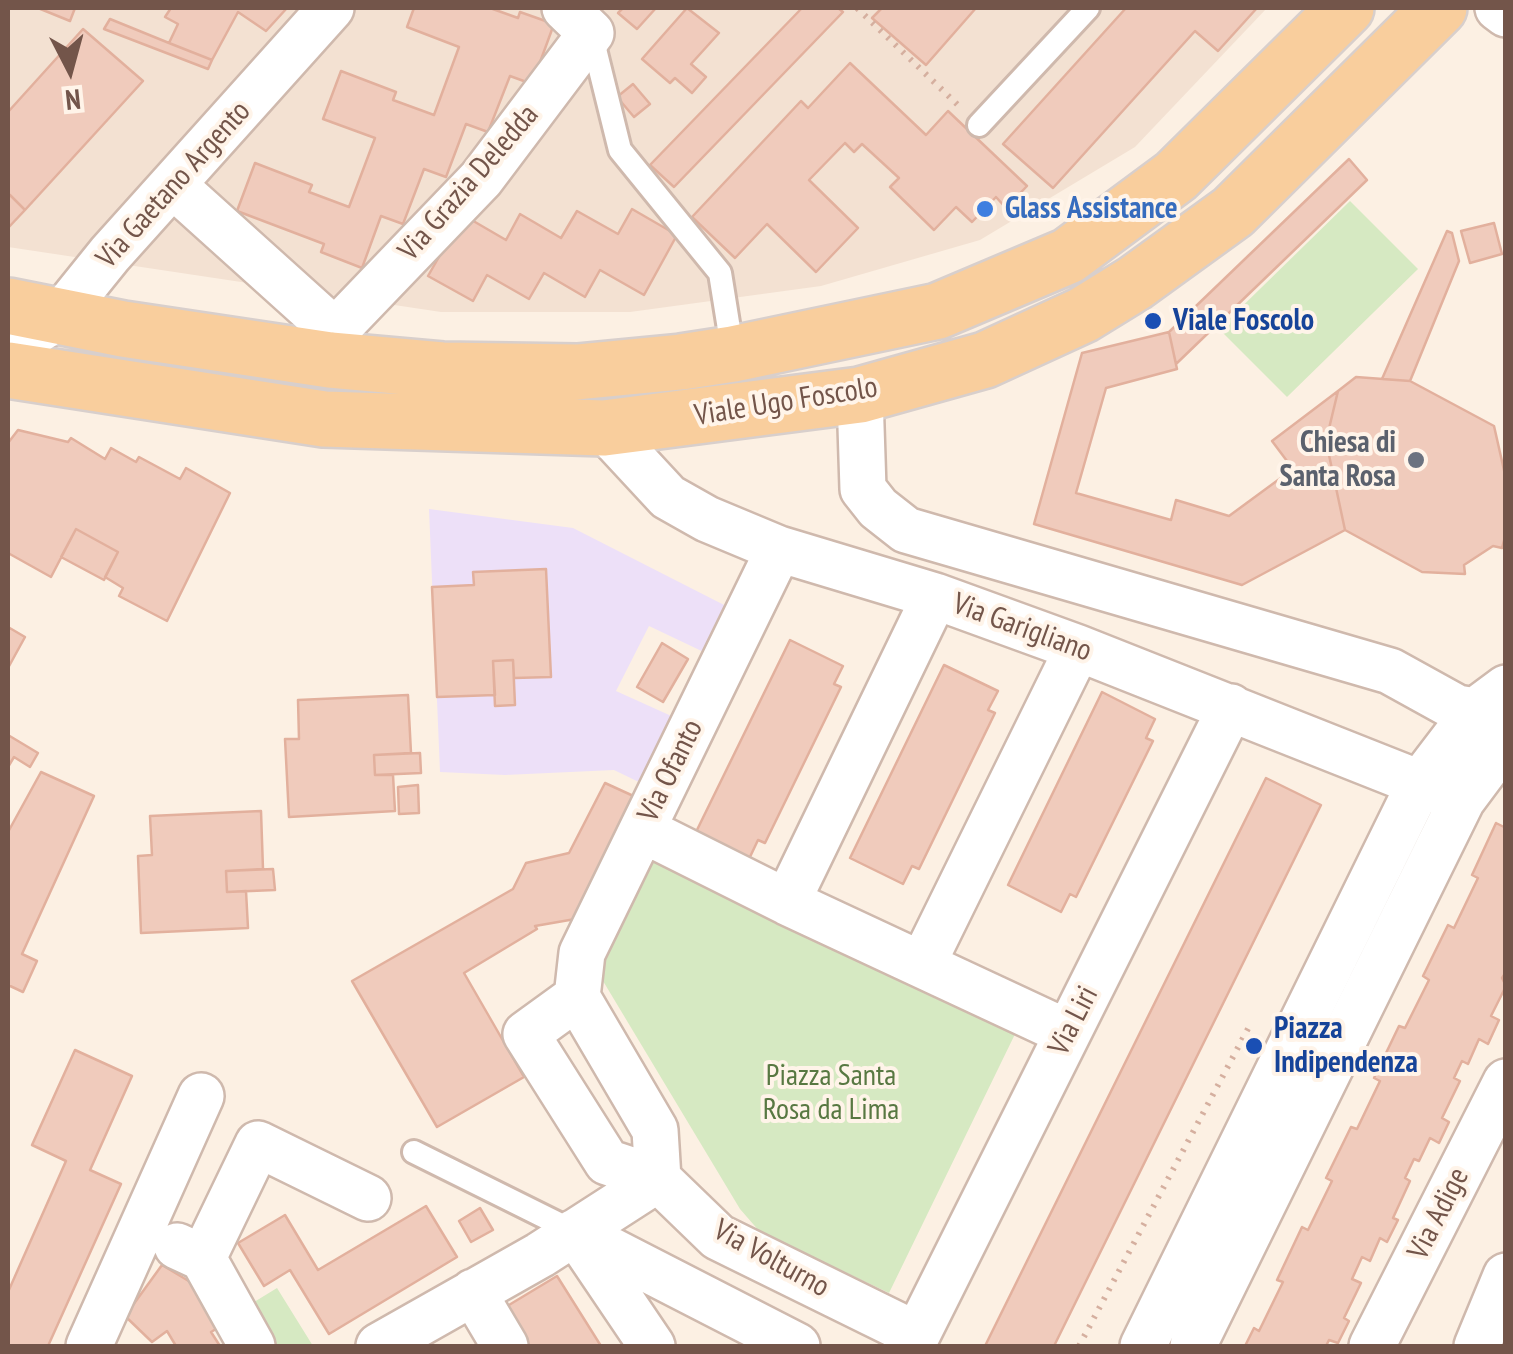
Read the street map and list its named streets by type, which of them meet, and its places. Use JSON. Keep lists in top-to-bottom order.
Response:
{
  "streets": {
    "main road": ["Viale Ugo Foscolo"],
    "street": [
      "Via Grazia Deledda",
      "Via Gaetano Argento",
      "Via Garigliano",
      "Via Ofanto",
      "Via Liri",
      "Via Adige",
      "Via Volturno"
    ]
  },
  "crossings": [
    ["Via Grazia Deledda", "Viale Ugo Foscolo"],
    ["Via Gaetano Argento", "Viale Ugo Foscolo"],
    ["Viale Ugo Foscolo", "Via Garigliano"],
    ["Via Garigliano", "Via Ofanto"],
    ["Via Garigliano", "Via Liri"],
    ["Via Liri", "Via Volturno"]
  ],
  "parks": ["Piazza Santa Rosa da Lima"],
  "places": [
    "Glass Assistance",
    "Viale Foscolo",
    "Chiesa di Santa Rosa",
    "Piazza Indipendenza"
  ],
  "north": "bottom"
}
